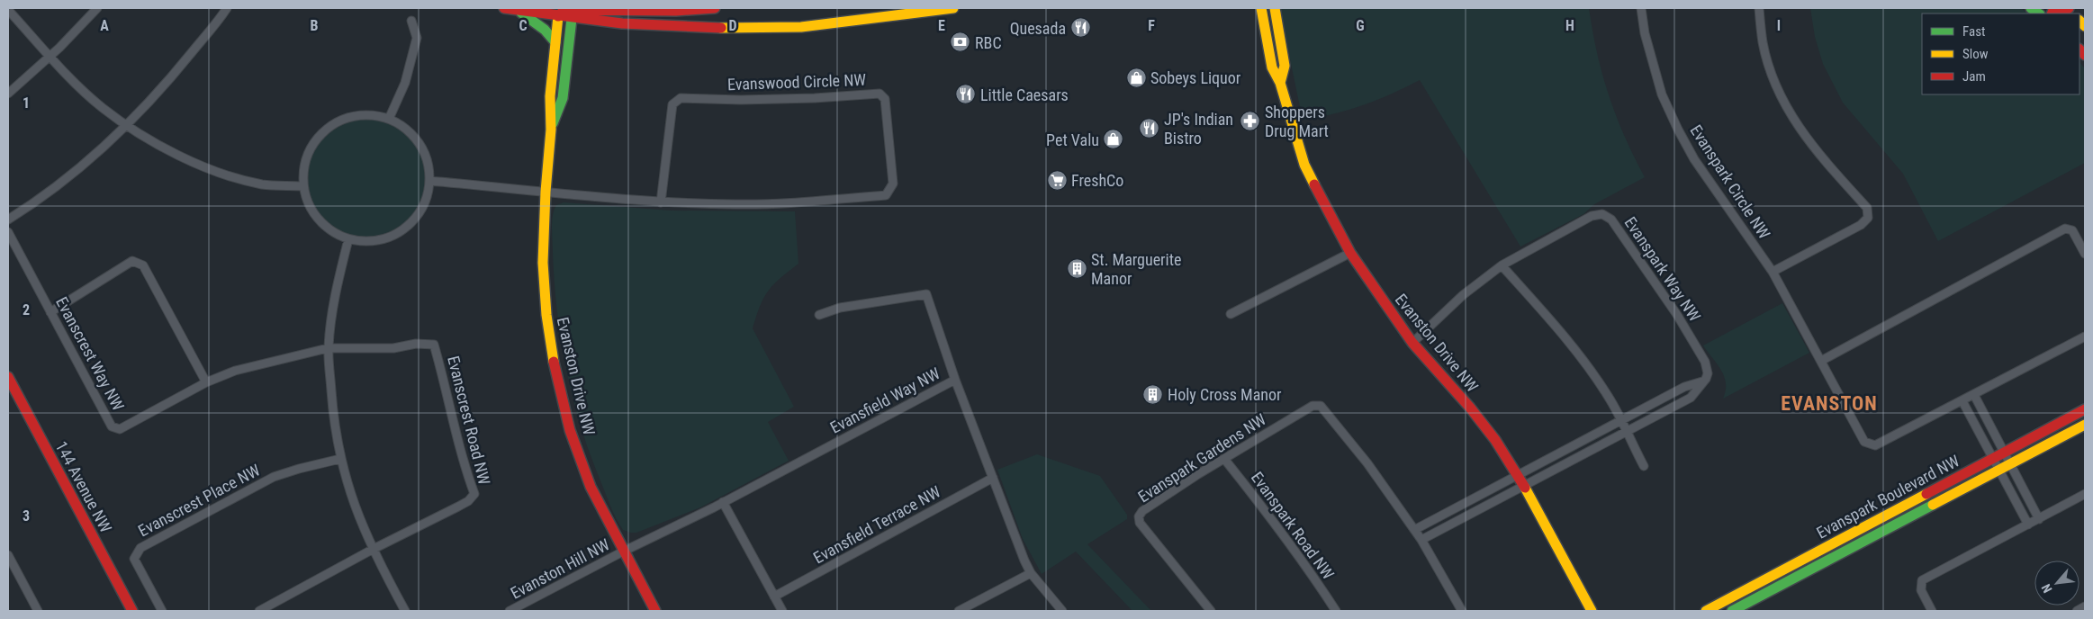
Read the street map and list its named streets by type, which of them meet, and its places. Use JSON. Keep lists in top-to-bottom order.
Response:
{
  "streets": {
    "street": [
      "Evanswood Circle NW",
      "Evanspark Circle NW",
      "Evanspark Way NW",
      "Evanston Drive NW",
      "Evanscrest Way NW",
      "Evansfield Way NW",
      "Evanscrest Road NW",
      "Evanspark Gardens NW",
      "144 Avenue NW",
      "Evanspark Boulevard NW",
      "Evanscrest Place NW",
      "Evansfield Terrace NW",
      "Evanspark Road NW",
      "Evanston Hill NW"
    ]
  },
  "crossings": [
    ["Evanswood Circle NW", "Evanston Drive NW"],
    ["Evanspark Way NW", "Evanston Drive NW"],
    ["Evanston Drive NW", "Evansfield Way NW"],
    ["Evanston Drive NW", "Evanston Hill NW"],
    ["Evanscrest Way NW", "Evanscrest Road NW"],
    ["Evansfield Way NW", "Evansfield Terrace NW"],
    ["Evansfield Way NW", "Evanston Hill NW"],
    ["Evanspark Gardens NW", "Evanspark Road NW"]
  ],
  "districts": ["EVANSTON"],
  "places": {
    "restaurant": ["Quesada", "Little Caesars", "JP's Indian Bistro"],
    "bank": ["RBC"],
    "shop": ["Sobeys Liquor", "Pet Valu"],
    "pharmacy": ["Shoppers Drug Mart"],
    "supermarket": ["FreshCo"],
    "building": ["St. Marguerite Manor", "Holy Cross Manor"]
  },
  "legend": ["Fast", "Slow", "Jam"],
  "north": "bottom left",
  "grid": {
    "columns": [
      "A",
      "B",
      "C",
      "D",
      "E",
      "F",
      "G",
      "H",
      "I"
    ],
    "rows": ["1", "2", "3"]
  }
}
